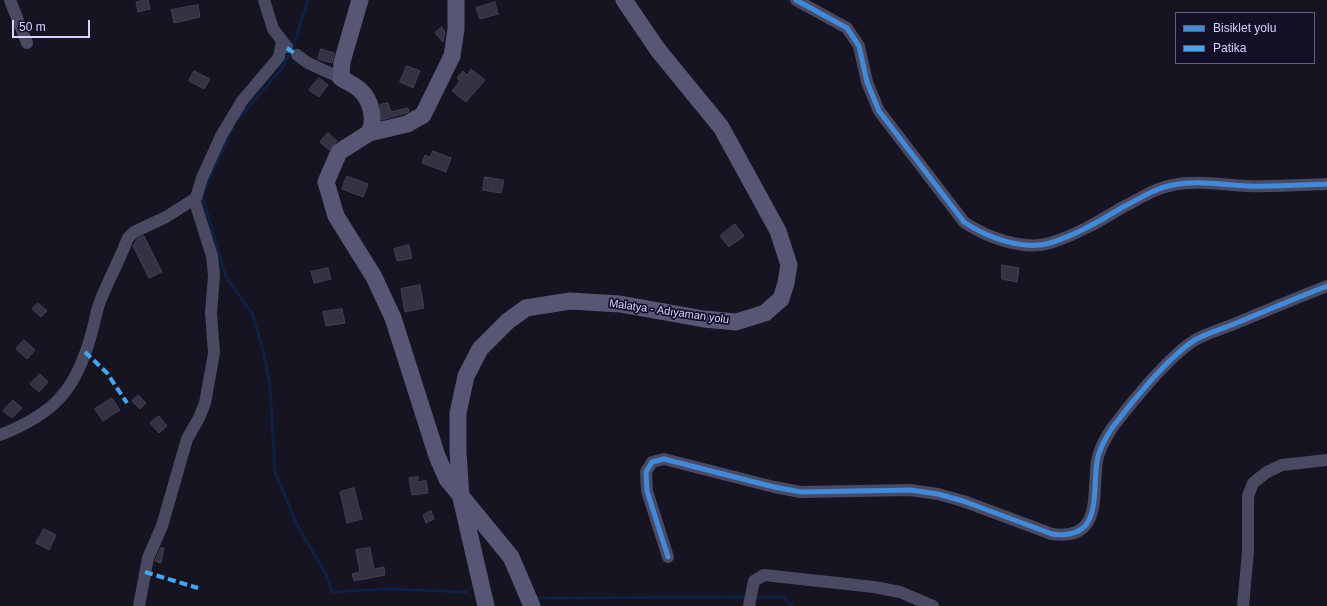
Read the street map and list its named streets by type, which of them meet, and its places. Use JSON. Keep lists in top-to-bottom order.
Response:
{
  "streets": {
    "main road": ["Malatya - Adıyaman yolu"]
  },
  "legend": ["Bisiklet yolu", "Patika"],
  "scale_bar": "50 m"
}
